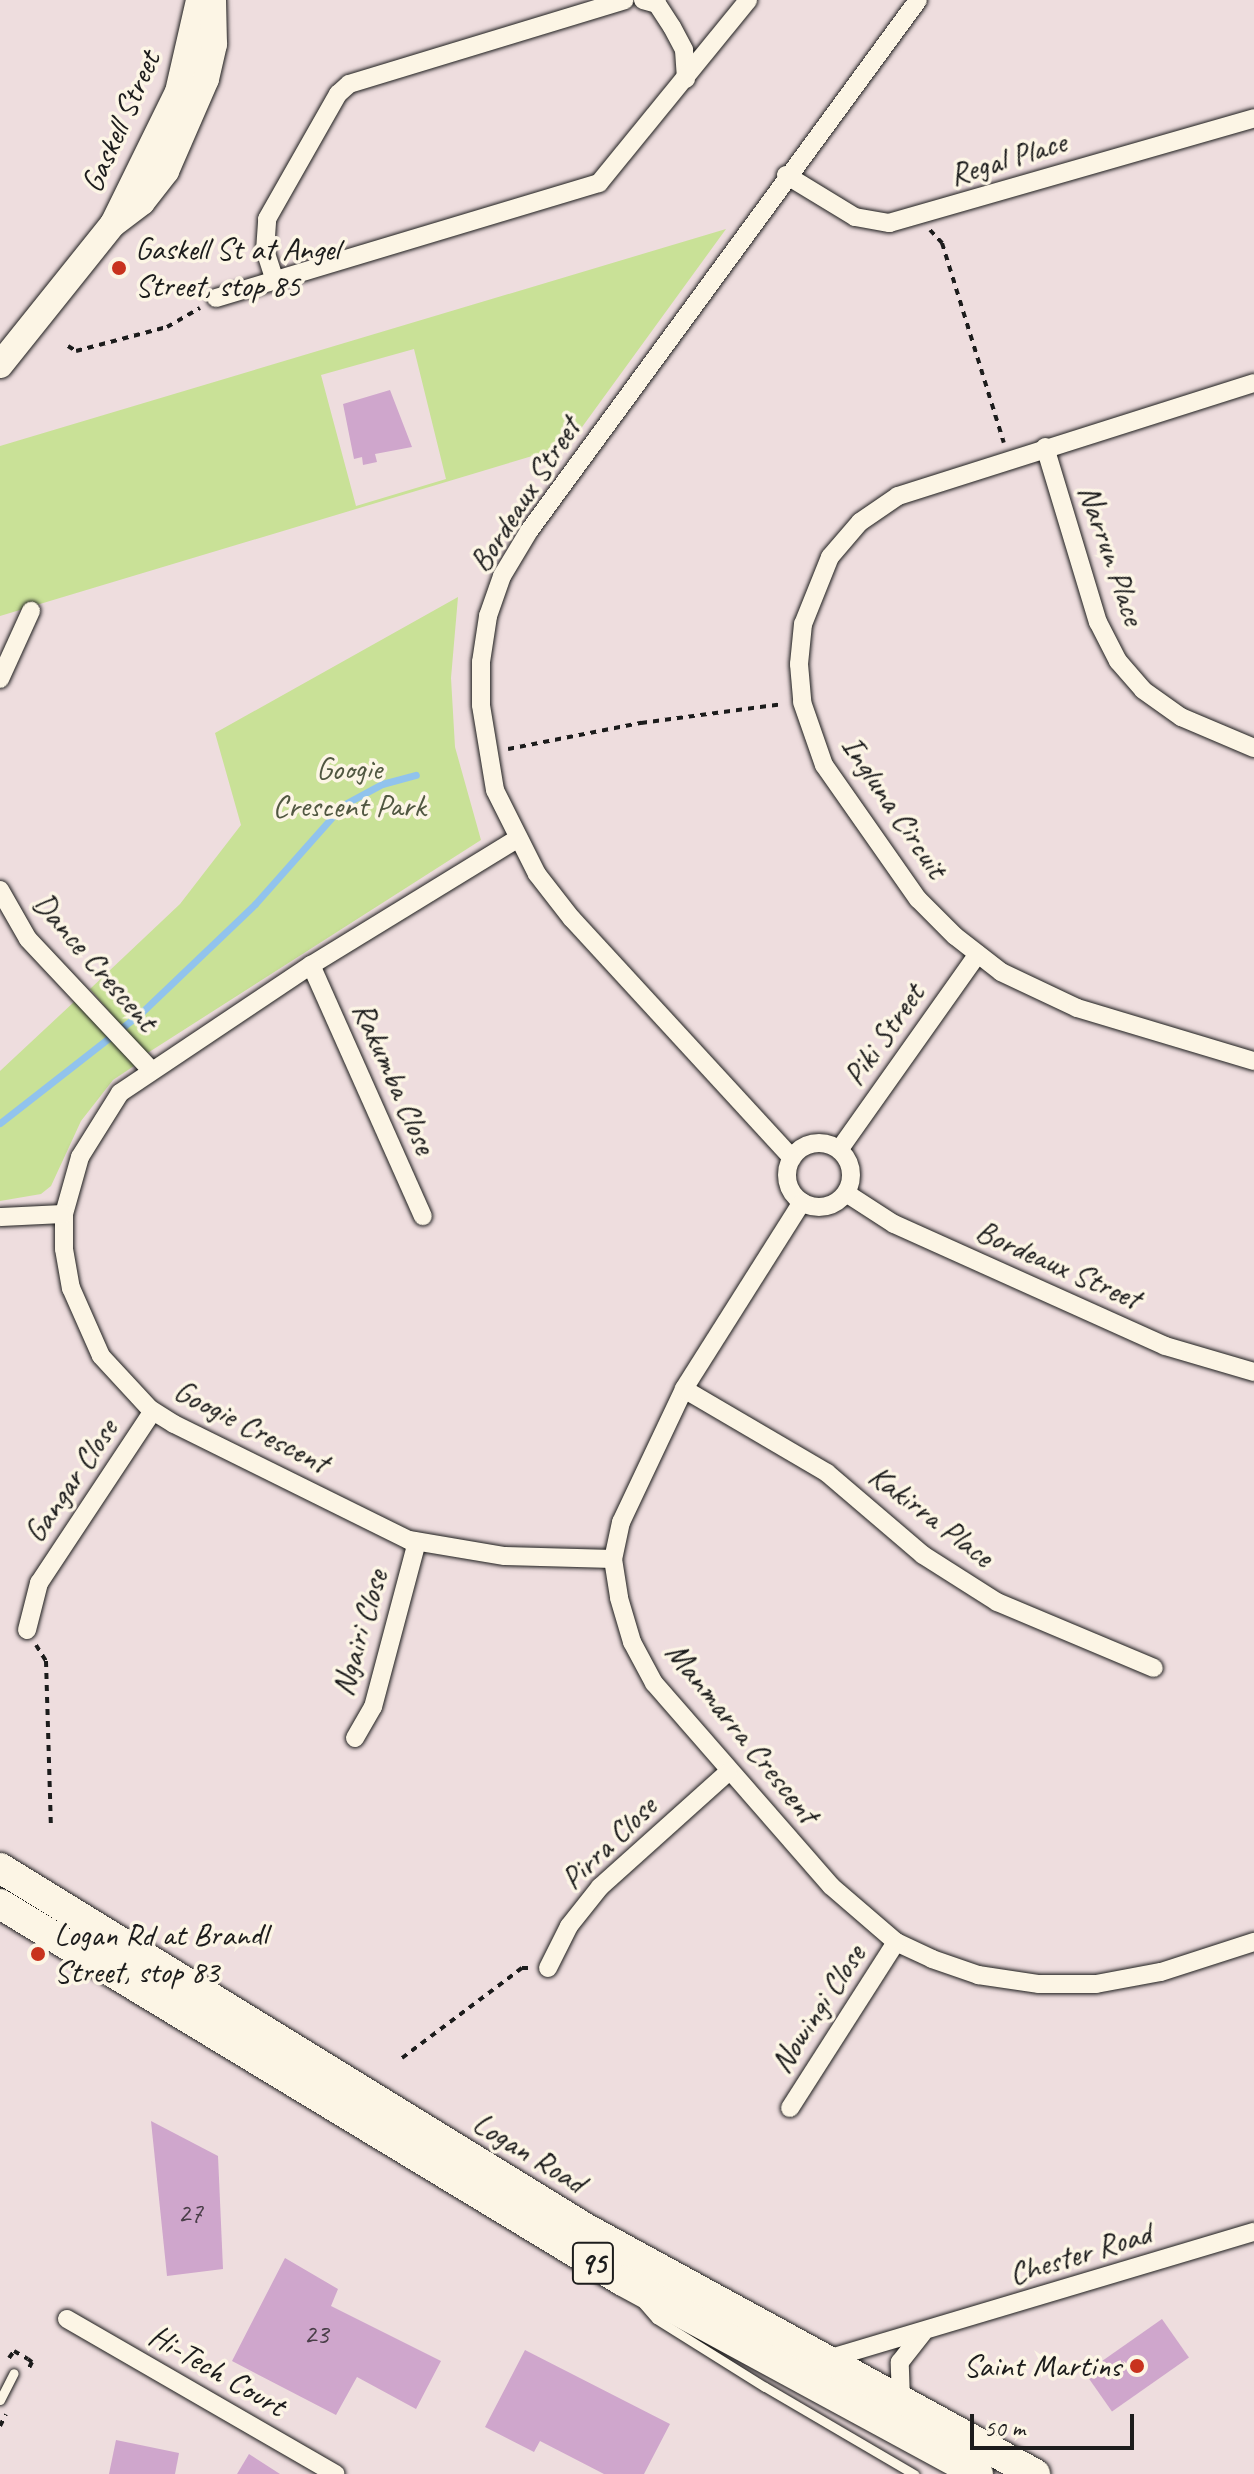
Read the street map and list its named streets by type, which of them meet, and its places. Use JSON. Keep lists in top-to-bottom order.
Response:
{
  "streets": {
    "main road": ["Logan Road", "95"],
    "street": [
      "Gaskell Street",
      "Regal Place",
      "Bordeaux Street",
      "Narrun Place",
      "Ingluna Circuit",
      "Dance Crescent",
      "Piki Street",
      "Rakumba Close",
      "Googie Crescent",
      "Gangar Close",
      "Kakirra Place",
      "Ngairi Close",
      "Manmarra Crescent",
      "Pirra Close",
      "Nowingi Close",
      "Chester Road",
      "Hi-Tech Court"
    ]
  },
  "crossings": [
    ["Regal Place", "Bordeaux Street"],
    ["Bordeaux Street", "Piki Street"],
    ["Bordeaux Street", "Googie Crescent"],
    ["Narrun Place", "Ingluna Circuit"],
    ["Ingluna Circuit", "Piki Street"],
    ["Dance Crescent", "Googie Crescent"],
    ["Rakumba Close", "Googie Crescent"],
    ["Googie Crescent", "Gangar Close"],
    ["Googie Crescent", "Ngairi Close"],
    ["Googie Crescent", "Manmarra Crescent"],
    ["Manmarra Crescent", "Pirra Close"],
    ["Manmarra Crescent", "Nowingi Close"],
    ["Logan Road", "Chester Road"]
  ],
  "parks": ["Googie Crescent Park"],
  "places": ["Gaskell St at Angel Street, stop 85", "Logan Rd at Brandl Street, stop 83", "Saint Martins"],
  "house_numbers": ["27", "23"],
  "scale_bar": "50 m"
}
